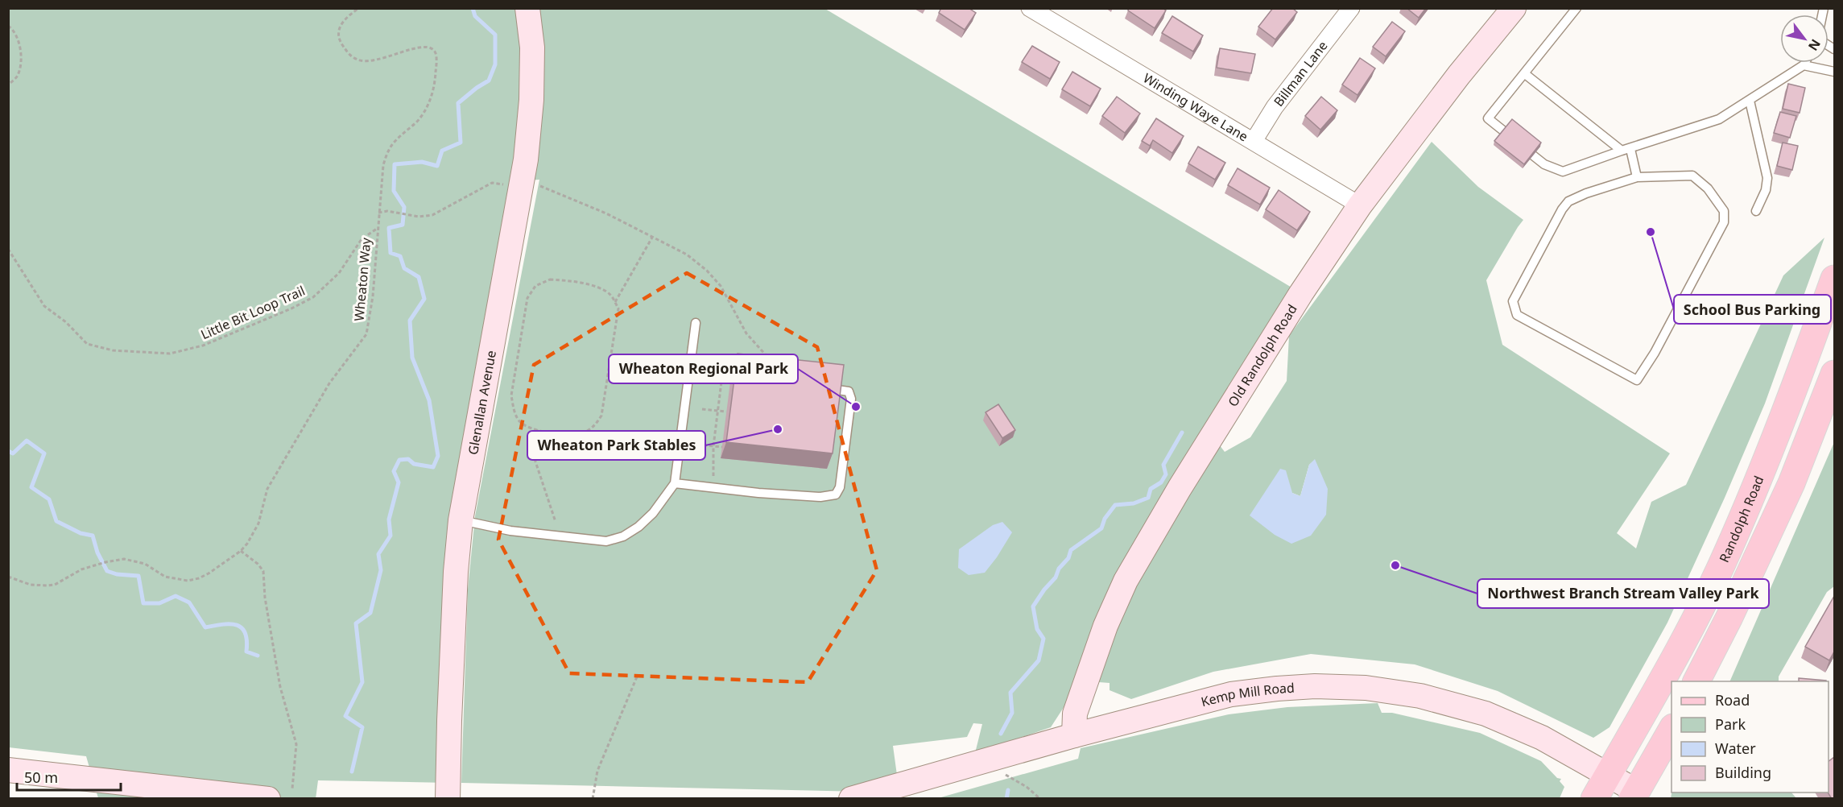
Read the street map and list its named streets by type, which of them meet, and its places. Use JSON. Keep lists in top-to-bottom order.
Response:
{
  "streets": {
    "main road": ["Randolph Road"],
    "street": [
      "Billman Lane",
      "Winding Waye Lane",
      "Old Randolph Road",
      "Glenallan Avenue",
      "Kemp Mill Road"
    ],
    "path": ["Wheaton Way", "Little Bit Loop Trail"]
  },
  "crossings": [
    ["Billman Lane", "Winding Waye Lane"],
    ["Winding Waye Lane", "Old Randolph Road"],
    ["Wheaton Way", "Little Bit Loop Trail"],
    ["Old Randolph Road", "Kemp Mill Road"],
    ["Randolph Road", "Kemp Mill Road"]
  ],
  "places": [
    "School Bus Parking",
    "Wheaton Regional Park",
    "Wheaton Park Stables",
    "Northwest Branch Stream Valley Park"
  ],
  "legend": [
    "Road",
    "Park",
    "Water",
    "Building"
  ],
  "scale_bar": "50 m",
  "north": "bottom right"
}
